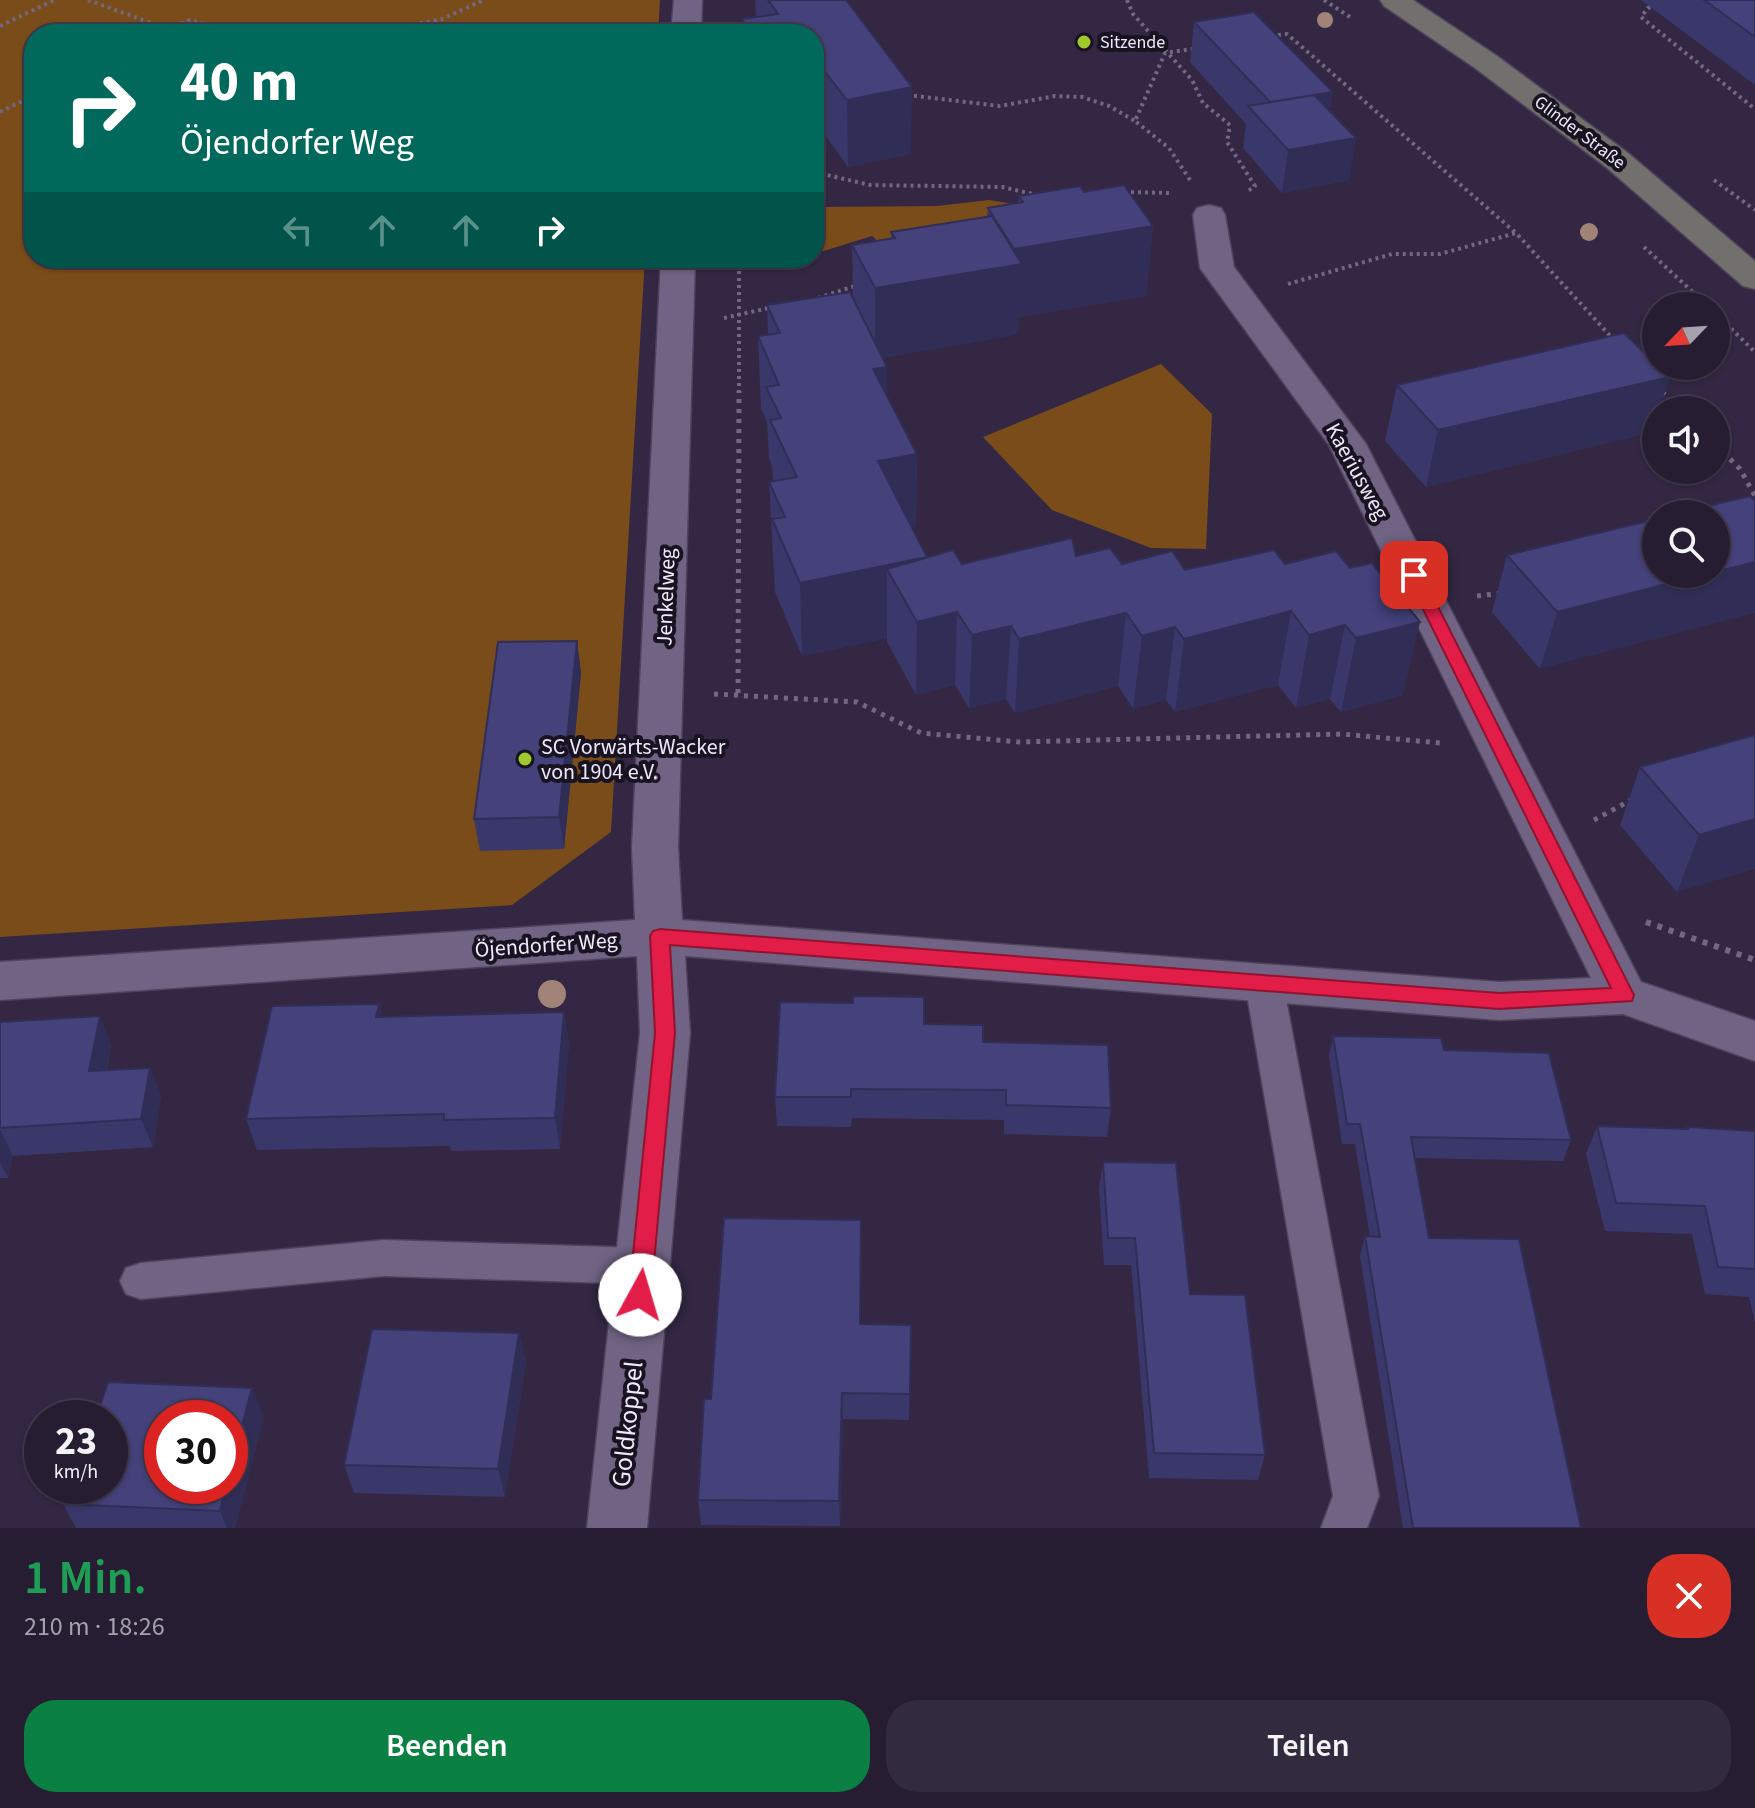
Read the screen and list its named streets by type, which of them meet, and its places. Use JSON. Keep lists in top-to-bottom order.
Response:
{
  "streets": {
    "main road": ["Glinder Straße"],
    "street": [
      "Kaeriusweg",
      "Jenkelweg",
      "Öjendorfer Weg",
      "Goldkoppel"
    ]
  },
  "crossings": [
    ["Kaeriusweg", "Öjendorfer Weg"],
    ["Jenkelweg", "Öjendorfer Weg"],
    ["Jenkelweg", "Goldkoppel"],
    ["Öjendorfer Weg", "Goldkoppel"]
  ],
  "places": ["Sitzende", "SC Vorwärts-Wacker von 1904 e.V."],
  "north": "bottom left",
  "page": {
    "turn": ["40 m", "Öjendorfer Weg"],
    "speed": "23 km/h",
    "limit": "30",
    "heading": ["1 Min.", "210 m · 18:26"],
    "buttons": ["Beenden", "Teilen"]
  }
}
